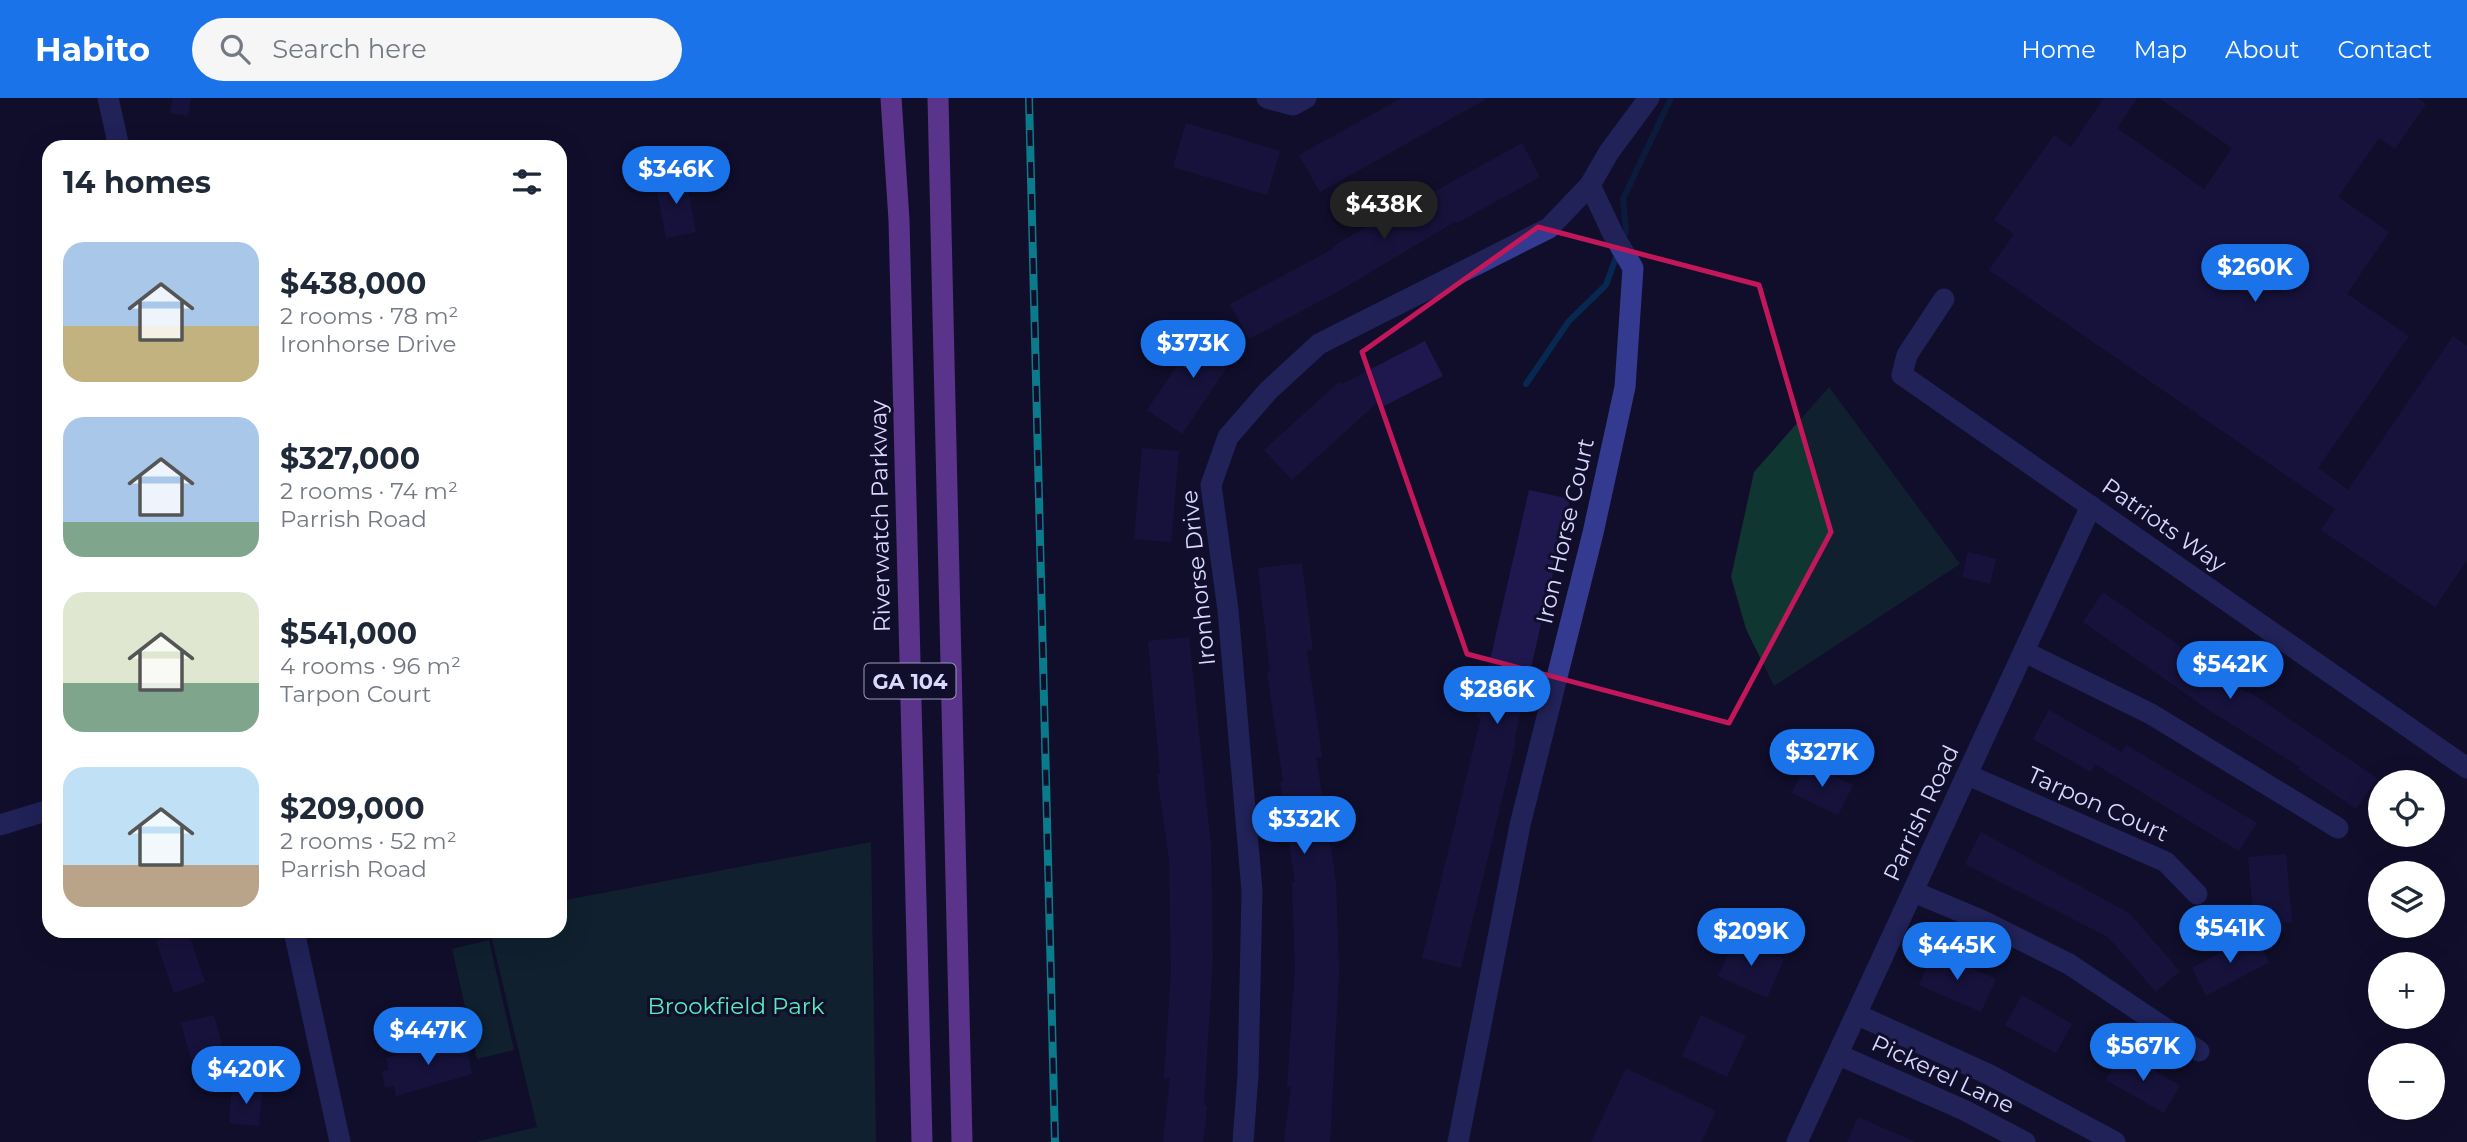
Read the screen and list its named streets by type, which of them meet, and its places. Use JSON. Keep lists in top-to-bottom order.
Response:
{
  "streets": {
    "main road": ["Riverwatch Parkway", "GA 104"],
    "street": [
      "Patriots Way",
      "Iron Horse Court",
      "Ironhorse Drive",
      "Tarpon Court",
      "Parrish Road",
      "Pickerel Lane"
    ]
  },
  "crossings": [
    ["Patriots Way", "Parrish Road"],
    ["Iron Horse Court", "Ironhorse Drive"],
    ["Tarpon Court", "Parrish Road"],
    ["Parrish Road", "Pickerel Lane"]
  ],
  "parks": ["Brookfield Park"],
  "page": {
    "header": "Habito",
    "search": "Search here",
    "nav": [
      "Home",
      "Map",
      "About",
      "Contact"
    ],
    "heading": "14 homes",
    "price": [
      "$346K",
      "$438K",
      "$260K",
      "$373K",
      "$542K",
      "$286K",
      "$327K",
      "$332K",
      "$541K",
      "$209K",
      "$445K",
      "$447K",
      "$567K",
      "$420K"
    ],
    "list": [
      {
        "name": "$438,000",
        "note": "2 rooms · 78 m² · Ironhorse Drive"
      },
      {
        "name": "$327,000",
        "note": "2 rooms · 74 m² · Parrish Road"
      },
      {
        "name": "$541,000",
        "note": "4 rooms · 96 m² · Tarpon Court"
      },
      {
        "name": "$209,000",
        "note": "2 rooms · 52 m² · Parrish Road"
      }
    ],
    "map_buttons": ["+", "−"]
  }
}
